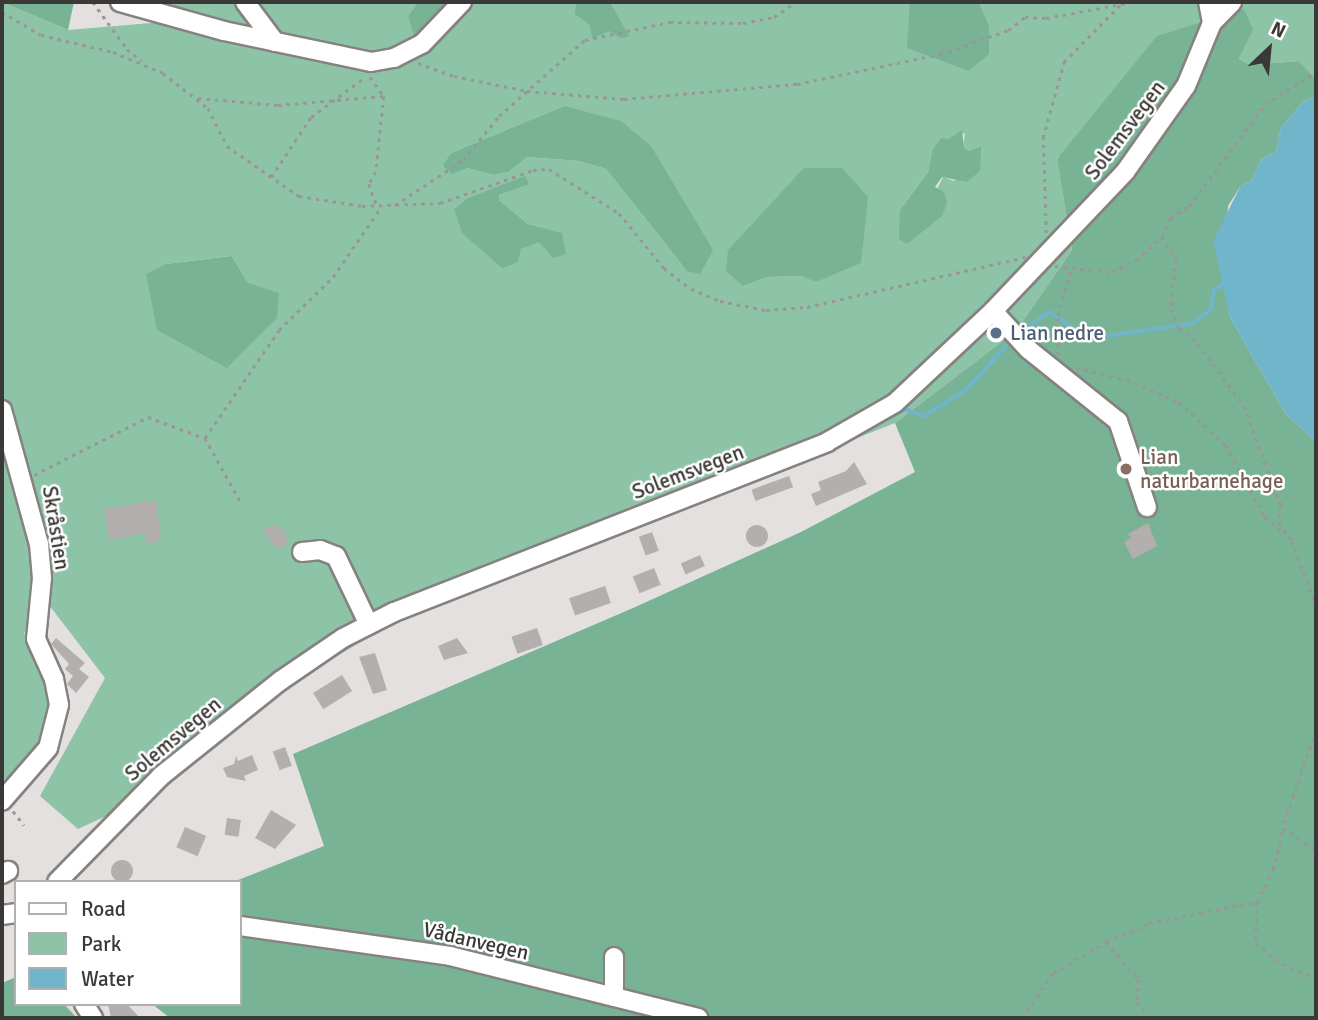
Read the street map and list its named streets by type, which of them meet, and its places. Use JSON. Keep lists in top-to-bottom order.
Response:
{
  "streets": {
    "street": ["Solemsvegen", "Skråstien", "Vådanvegen"]
  },
  "places": ["Lian nedre", "Lian naturbarnehage"],
  "legend": ["Road", "Park", "Water"],
  "north": "top right"
}
